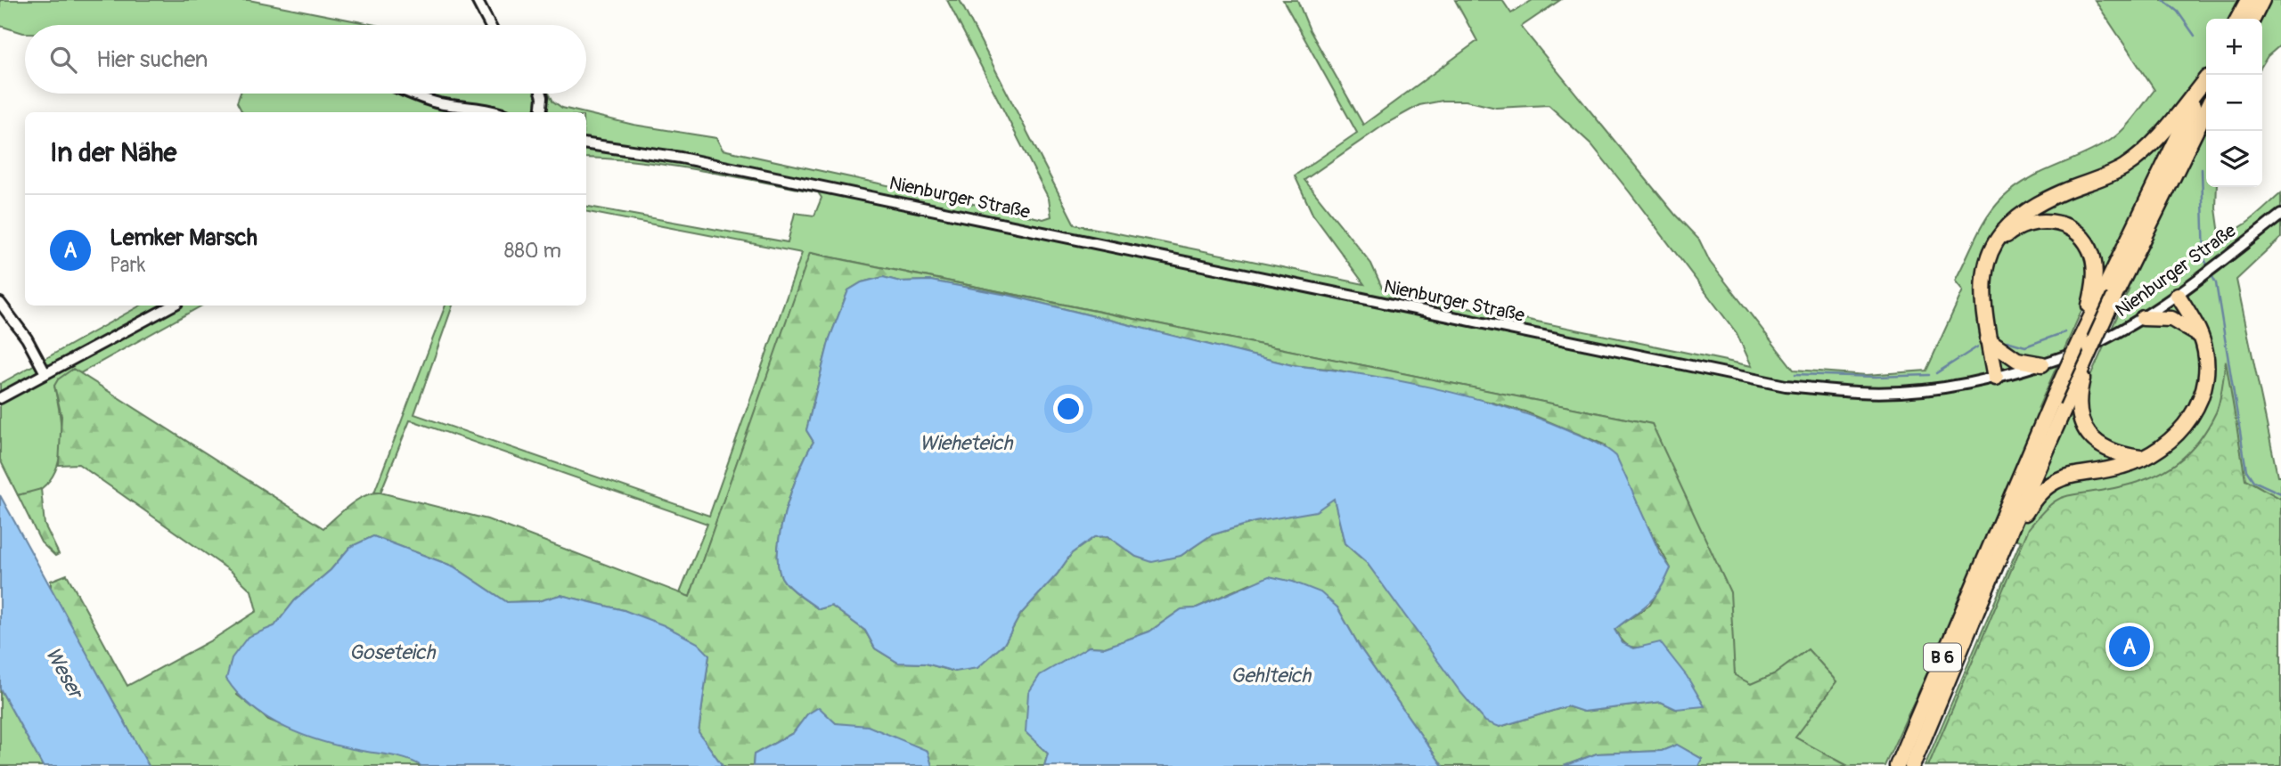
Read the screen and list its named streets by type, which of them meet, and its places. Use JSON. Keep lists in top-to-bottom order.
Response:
{
  "streets": {
    "highway": ["B 6"],
    "street": ["Nienburger Straße"]
  },
  "water": [
    "Wieheteich",
    "Goseteich",
    "Weser",
    "Gehlteich"
  ],
  "page": {
    "map_buttons": ["+", "−"],
    "search": "Hier suchen",
    "heading": "In der Nähe",
    "list": [
      {
        "mark": "A",
        "name": "Lemker Marsch",
        "note": "Park",
        "value": "880 m"
      }
    ],
    "pins": "A"
  }
}
